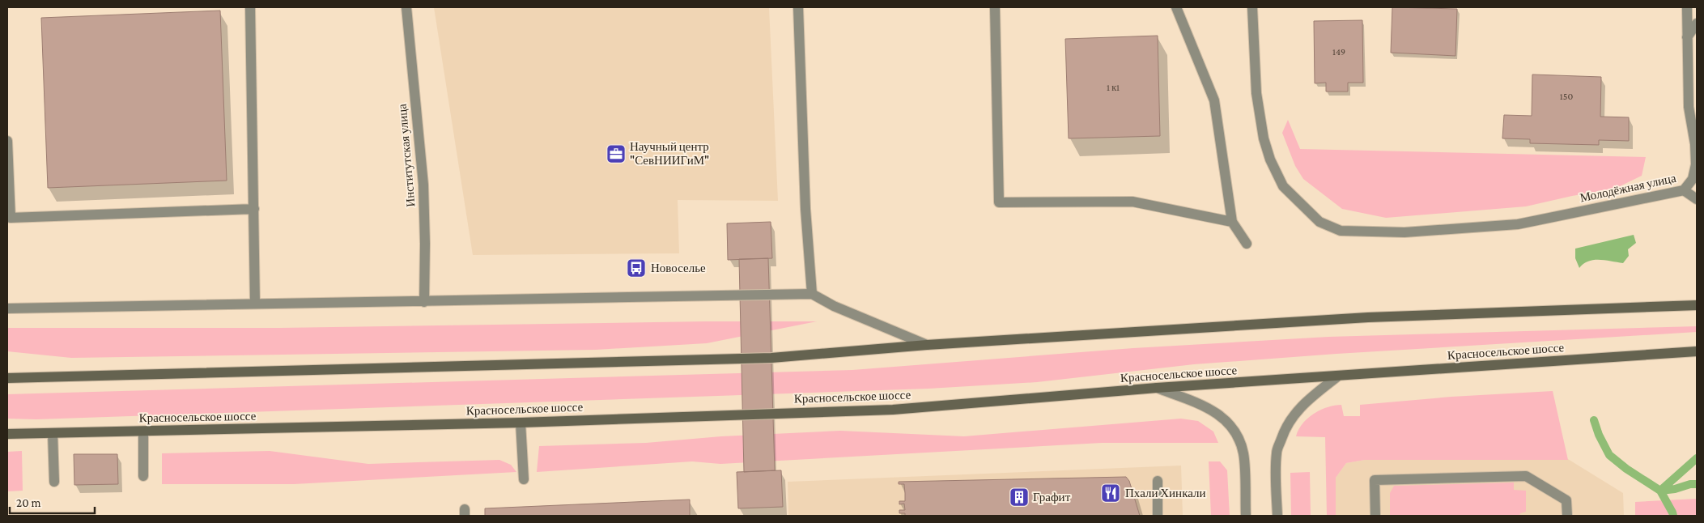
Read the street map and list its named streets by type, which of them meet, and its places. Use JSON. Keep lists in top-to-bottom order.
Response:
{
  "streets": {
    "main road": ["Красносельское шоссе"],
    "street": ["Институтская улица", "Молодёжная улица"]
  },
  "places": {
    "office": ["Научный центр \"СевНИИГиМ\""],
    "bus stop": ["Новоселье"],
    "restaurant": ["Пхали Хинкали"],
    "building": ["Графит"]
  },
  "house_numbers": ["149", "1 к1", "150"],
  "scale_bar": "20 m"
}
